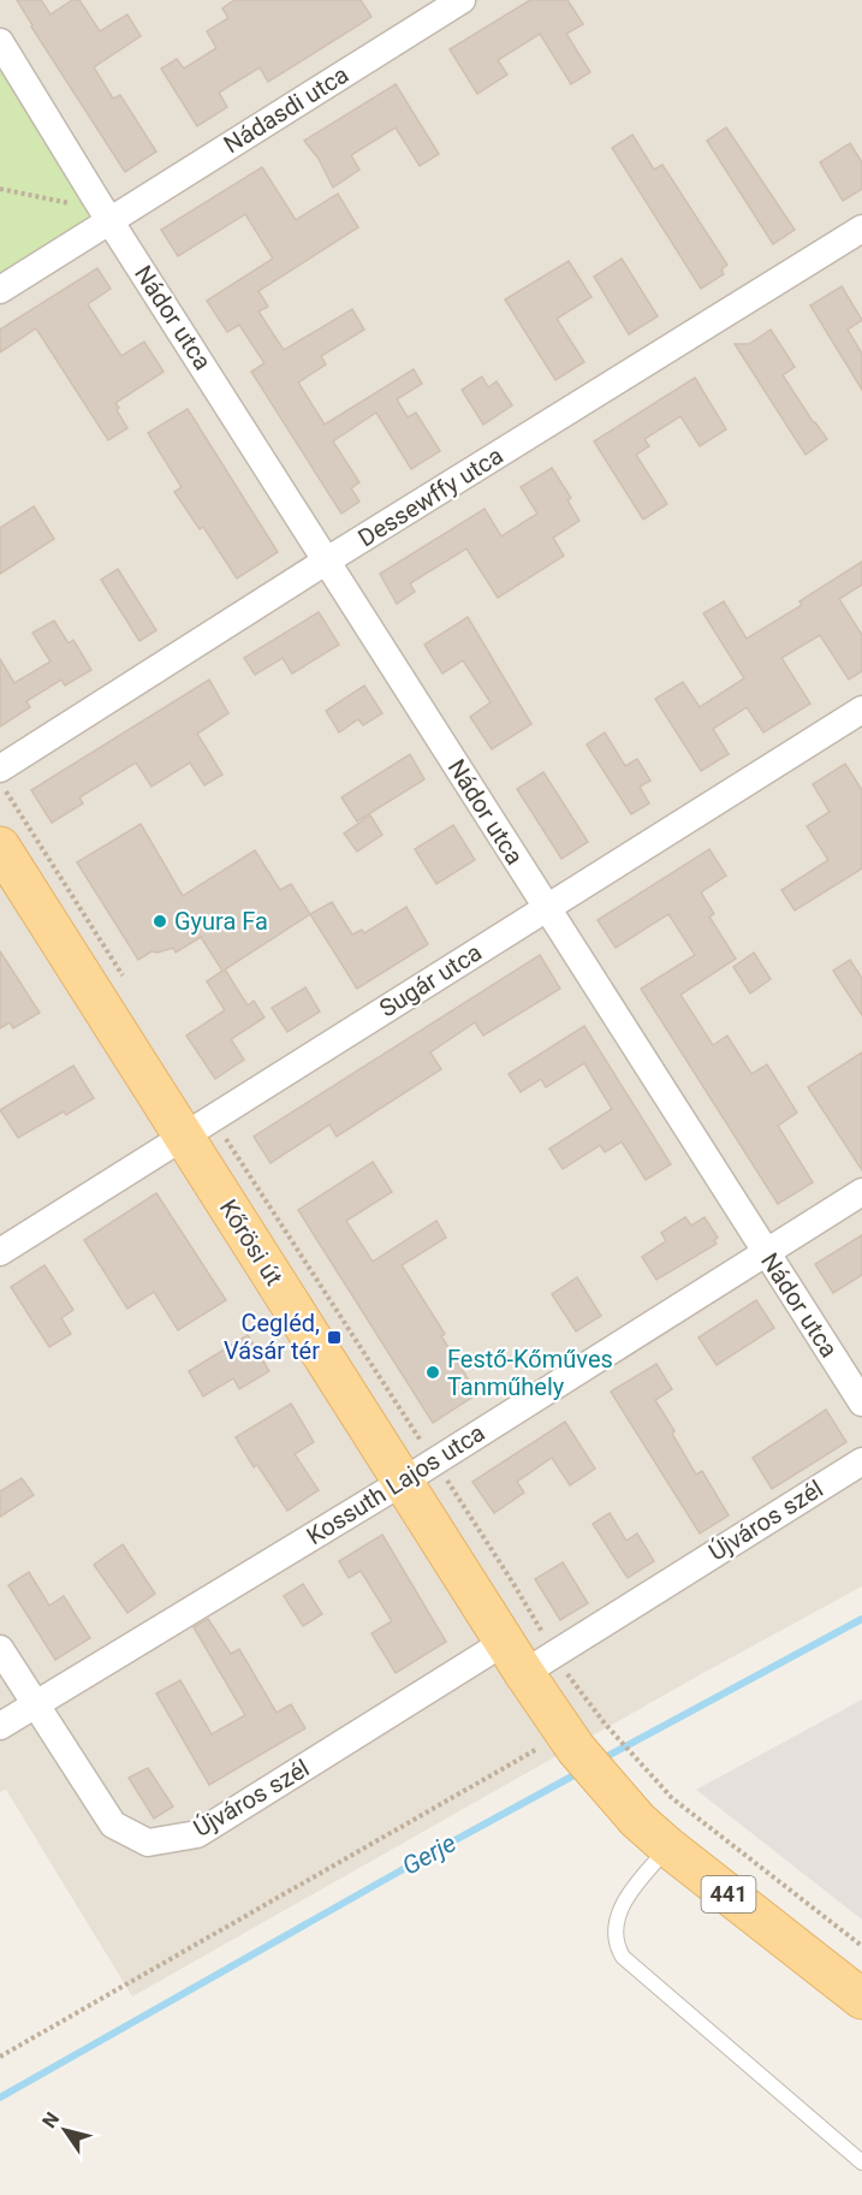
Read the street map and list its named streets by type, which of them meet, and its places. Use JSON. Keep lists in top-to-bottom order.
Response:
{
  "streets": {
    "main road": ["Kőrösi út", "441"],
    "street": [
      "Nádasdi utca",
      "Nádor utca",
      "Dessewffy utca",
      "Sugár utca",
      "Kossuth Lajos utca",
      "Újváros szél"
    ]
  },
  "crossings": [
    ["Nádasdi utca", "Nádor utca"],
    ["Nádor utca", "Dessewffy utca"],
    ["Nádor utca", "Sugár utca"],
    ["Nádor utca", "Kossuth Lajos utca"],
    ["Sugár utca", "Kőrösi út"],
    ["Kőrösi út", "Kossuth Lajos utca"],
    ["Kőrösi út", "Újváros szél"],
    ["Kőrösi út", "441"],
    ["Kossuth Lajos utca", "Újváros szél"]
  ],
  "water": ["Gerje"],
  "places": {
    "other": ["Gyura Fa", "Festő-Kőműves Tanműhely"],
    "transit": ["Cegléd, Vásár tér"]
  },
  "north": "top left"
}
